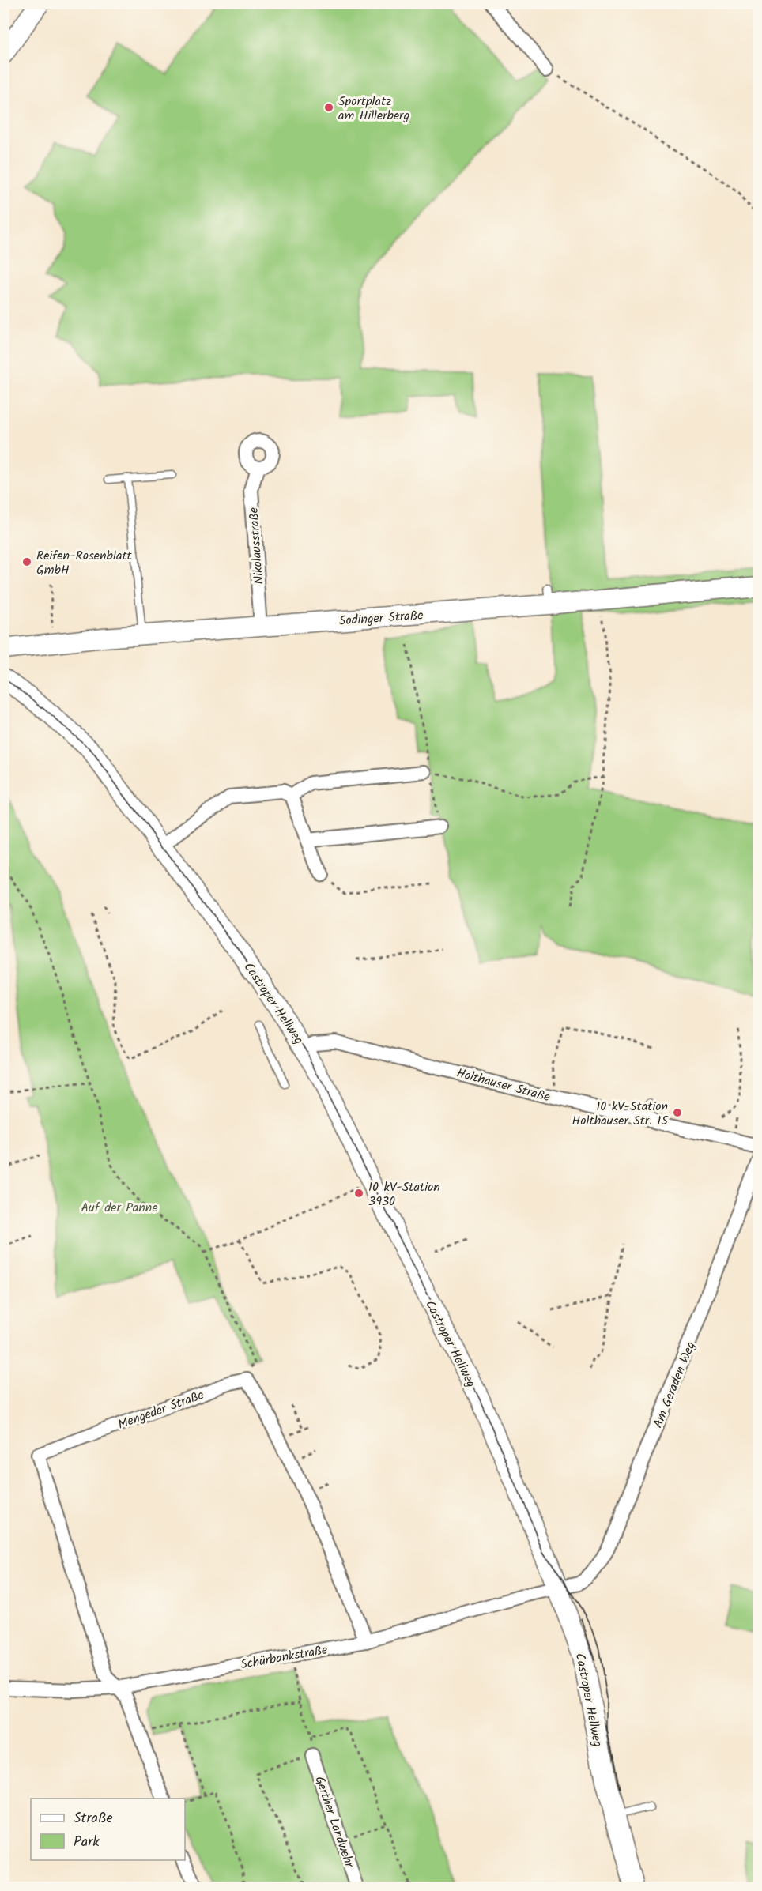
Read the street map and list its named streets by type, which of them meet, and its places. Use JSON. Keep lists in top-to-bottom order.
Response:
{
  "streets": {
    "main road": ["Sodinger Straße", "Castroper Hellweg"],
    "street": [
      "Nikolausstraße",
      "Holthauser Straße",
      "Am Geraden Weg",
      "Mengeder Straße",
      "Schürbankstraße",
      "Gerther Landwehr"
    ]
  },
  "crossings": [
    ["Nikolausstraße", "Sodinger Straße"],
    ["Castroper Hellweg", "Holthauser Straße"],
    ["Castroper Hellweg", "Am Geraden Weg"],
    ["Castroper Hellweg", "Schürbankstraße"],
    ["Am Geraden Weg", "Schürbankstraße"],
    ["Mengeder Straße", "Schürbankstraße"]
  ],
  "parks": ["Auf der Panne"],
  "places": [
    "Sportplatz am Hillerberg",
    "Reifen-Rosenblatt GmbH",
    "10 kV-Station Holthauser Str. 15",
    "10 kV-Station 3930"
  ],
  "legend": ["Straße", "Park"]
}
